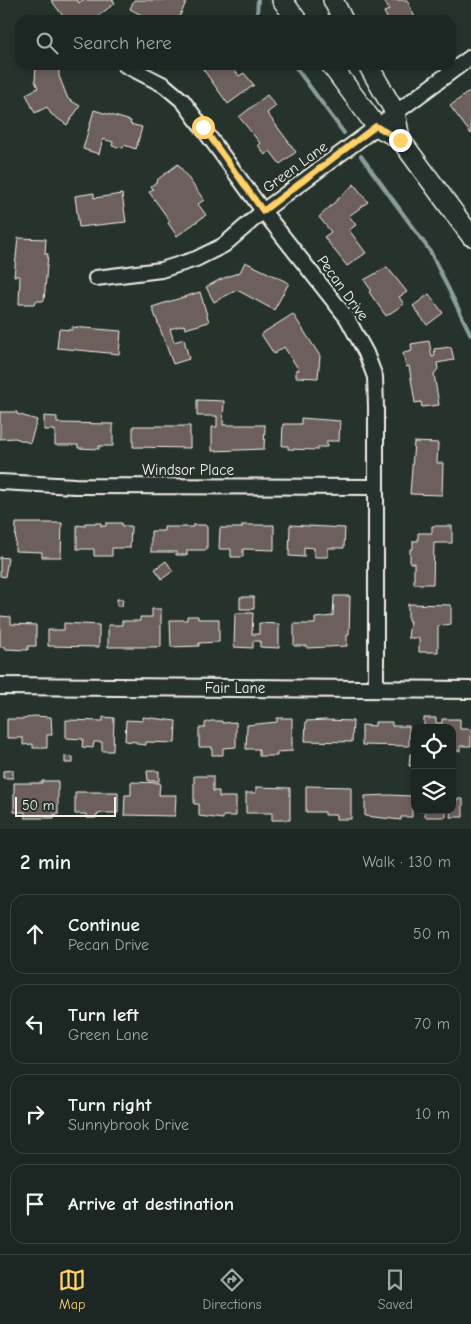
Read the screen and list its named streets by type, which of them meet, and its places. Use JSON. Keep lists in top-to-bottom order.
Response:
{
  "streets": {
    "street": [
      "Green Lane",
      "Pecan Drive",
      "Windsor Place",
      "Fair Lane"
    ]
  },
  "crossings": [
    ["Green Lane", "Pecan Drive"],
    ["Pecan Drive", "Windsor Place"],
    ["Pecan Drive", "Fair Lane"]
  ],
  "scale_bar": "50 m",
  "page": {
    "search": "Search here",
    "scale": "50 m",
    "heading": ["2 min", "Walk · 130 m"],
    "list": [
      ["Continue", "Pecan Drive", "50 m"],
      ["Turn left", "Green Lane", "70 m"],
      ["Turn right", "Sunnybrook Drive", "10 m"],
      "Arrive at destination"
    ],
    "nav": ["Map", "Directions", "Saved"]
  }
}
